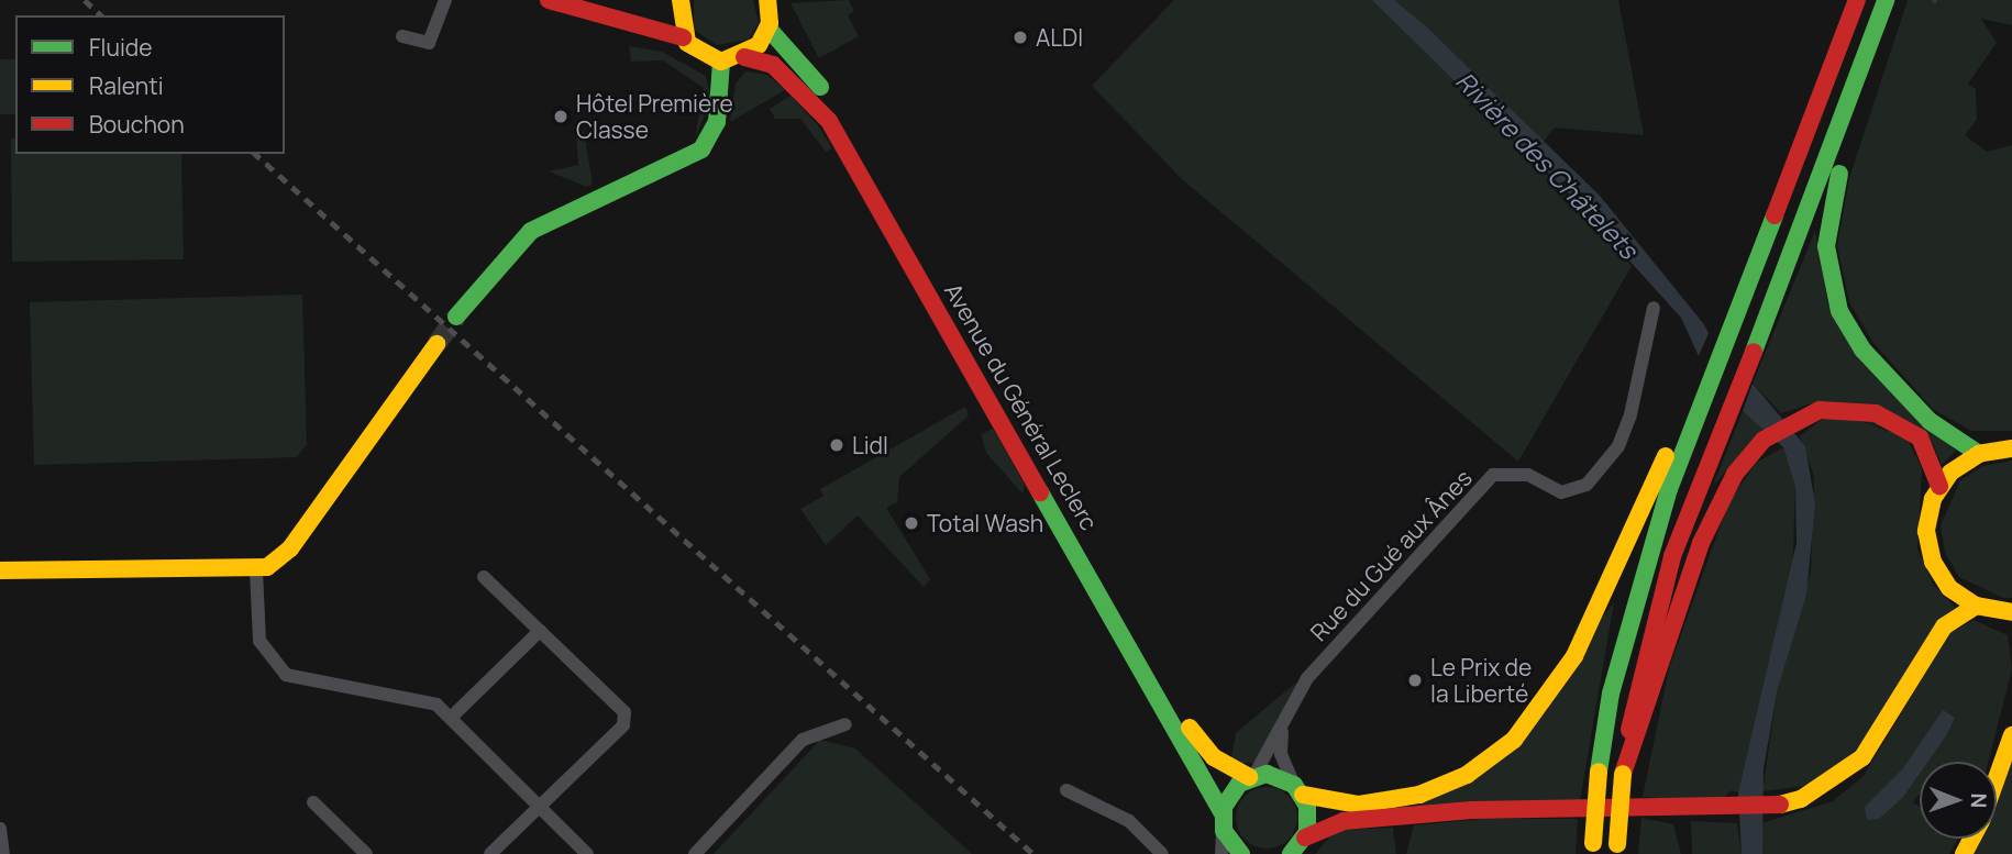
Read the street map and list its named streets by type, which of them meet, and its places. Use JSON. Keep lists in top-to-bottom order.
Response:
{
  "streets": {
    "main road": ["Avenue du Général Leclerc"],
    "street": ["Rue du Gué aux Ânes"]
  },
  "crossings": [
    ["Avenue du Général Leclerc", "Rue du Gué aux Ânes"]
  ],
  "water": ["Rivière des Châtelets"],
  "places": [
    "ALDI",
    "Hôtel Première Classe",
    "Lidl",
    "Total Wash",
    "Le Prix de la Liberté"
  ],
  "legend": ["Fluide", "Ralenti", "Bouchon"],
  "north": "right"
}
